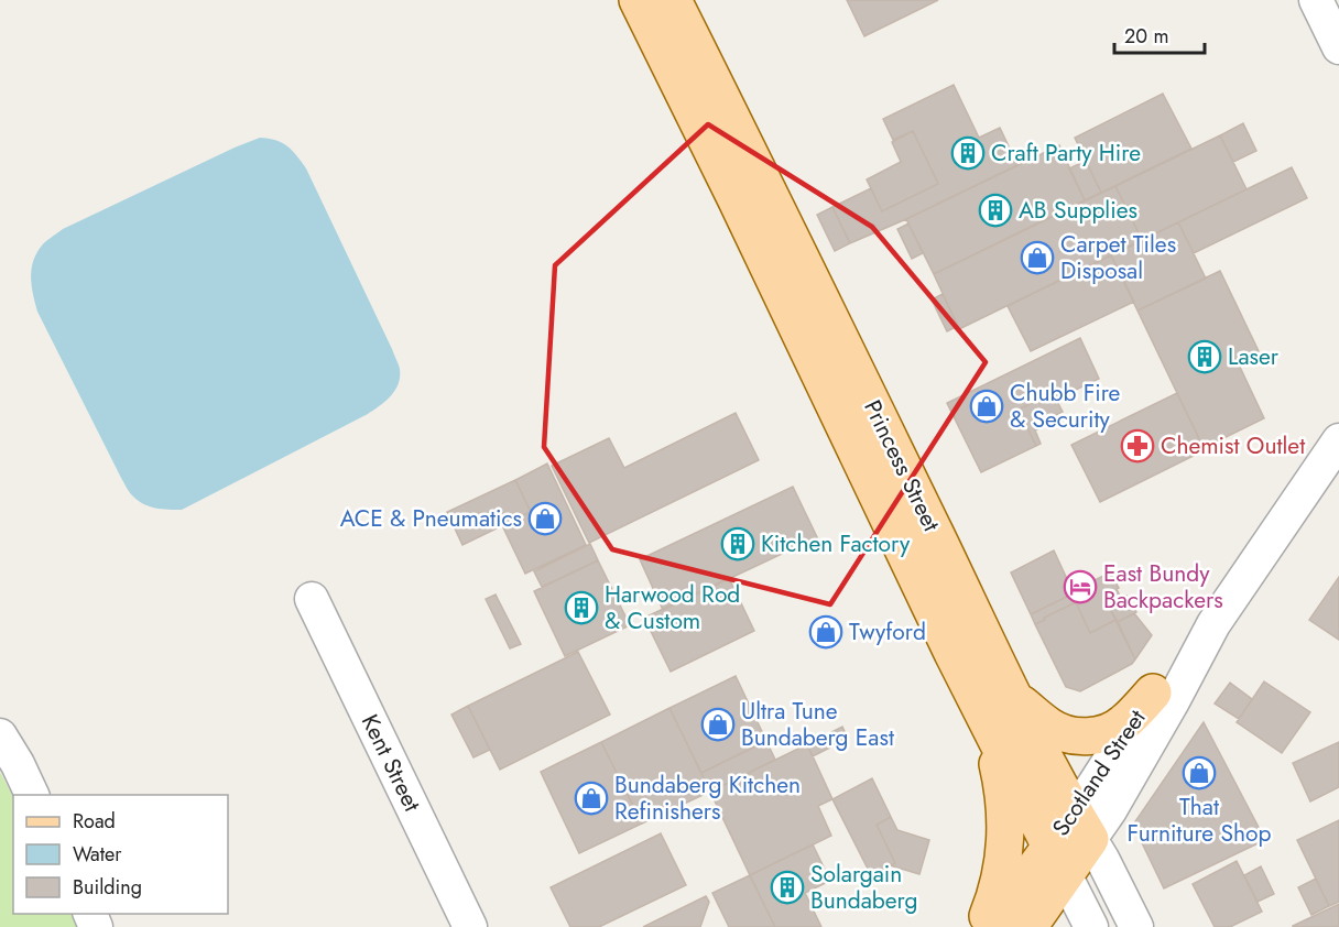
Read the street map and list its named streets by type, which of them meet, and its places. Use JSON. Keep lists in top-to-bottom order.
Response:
{
  "streets": {
    "main road": ["Princess Street", "Scotland Street"],
    "street": ["Kent Street"]
  },
  "crossings": [
    ["Princess Street", "Scotland Street"]
  ],
  "places": {
    "building": [
      "Craft Party Hire",
      "AB Supplies",
      "Laser",
      "Kitchen Factory",
      "Harwood Rod & Custom",
      "Solargain Bundaberg"
    ],
    "shop": [
      "Carpet Tiles Disposal",
      "Chubb Fire & Security",
      "ACE & Pneumatics",
      "Twyford",
      "Ultra Tune Bundaberg East",
      "That Furniture Shop",
      "Bundaberg Kitchen Refinishers"
    ],
    "pharmacy": ["Chemist Outlet"],
    "hotel": ["East Bundy Backpackers"]
  },
  "legend": ["Road", "Water", "Building"],
  "scale_bar": "20 m"
}
